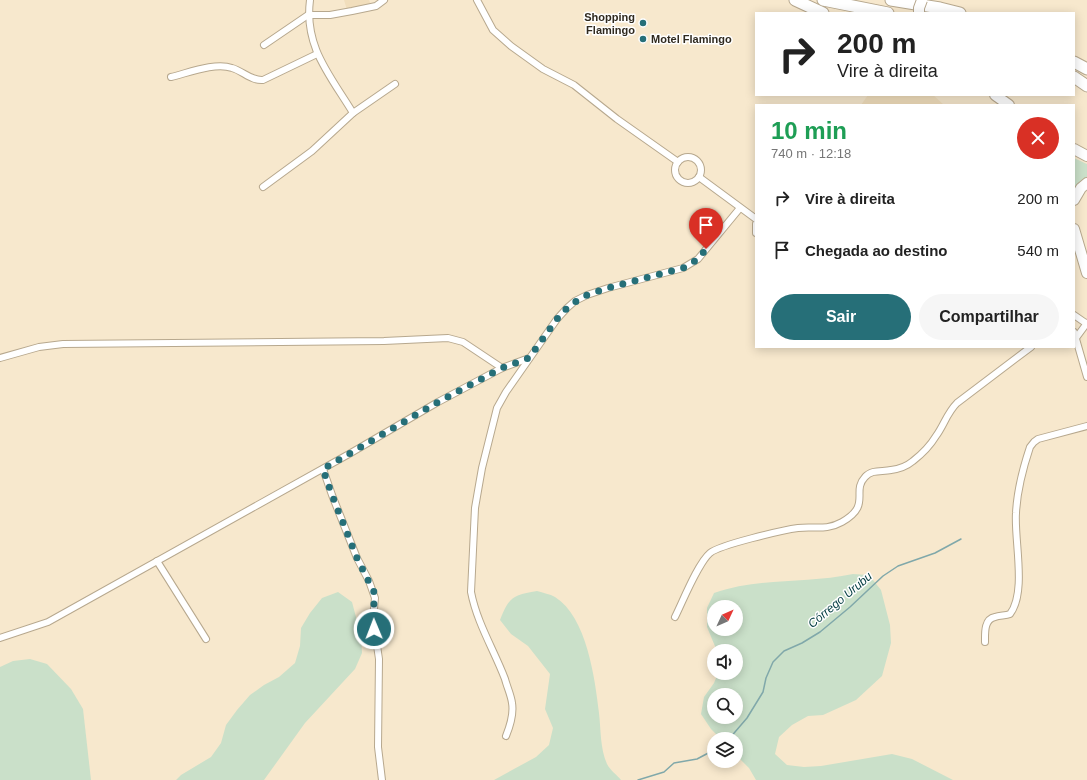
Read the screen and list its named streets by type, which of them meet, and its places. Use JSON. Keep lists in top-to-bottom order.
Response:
{
  "water": ["Córrego Urubu"],
  "places": ["Shopping Flamingo", "Motel Flamingo"],
  "north": "top right",
  "page": {
    "turn": ["200 m", "Vire à direita"],
    "heading": ["10 min", "740 m · 12:18"],
    "list": [
      {
        "name": "Vire à direita",
        "value": "200 m"
      },
      {
        "name": "Chegada ao destino",
        "value": "540 m"
      }
    ],
    "buttons": ["Sair", "Compartilhar"]
  }
}
